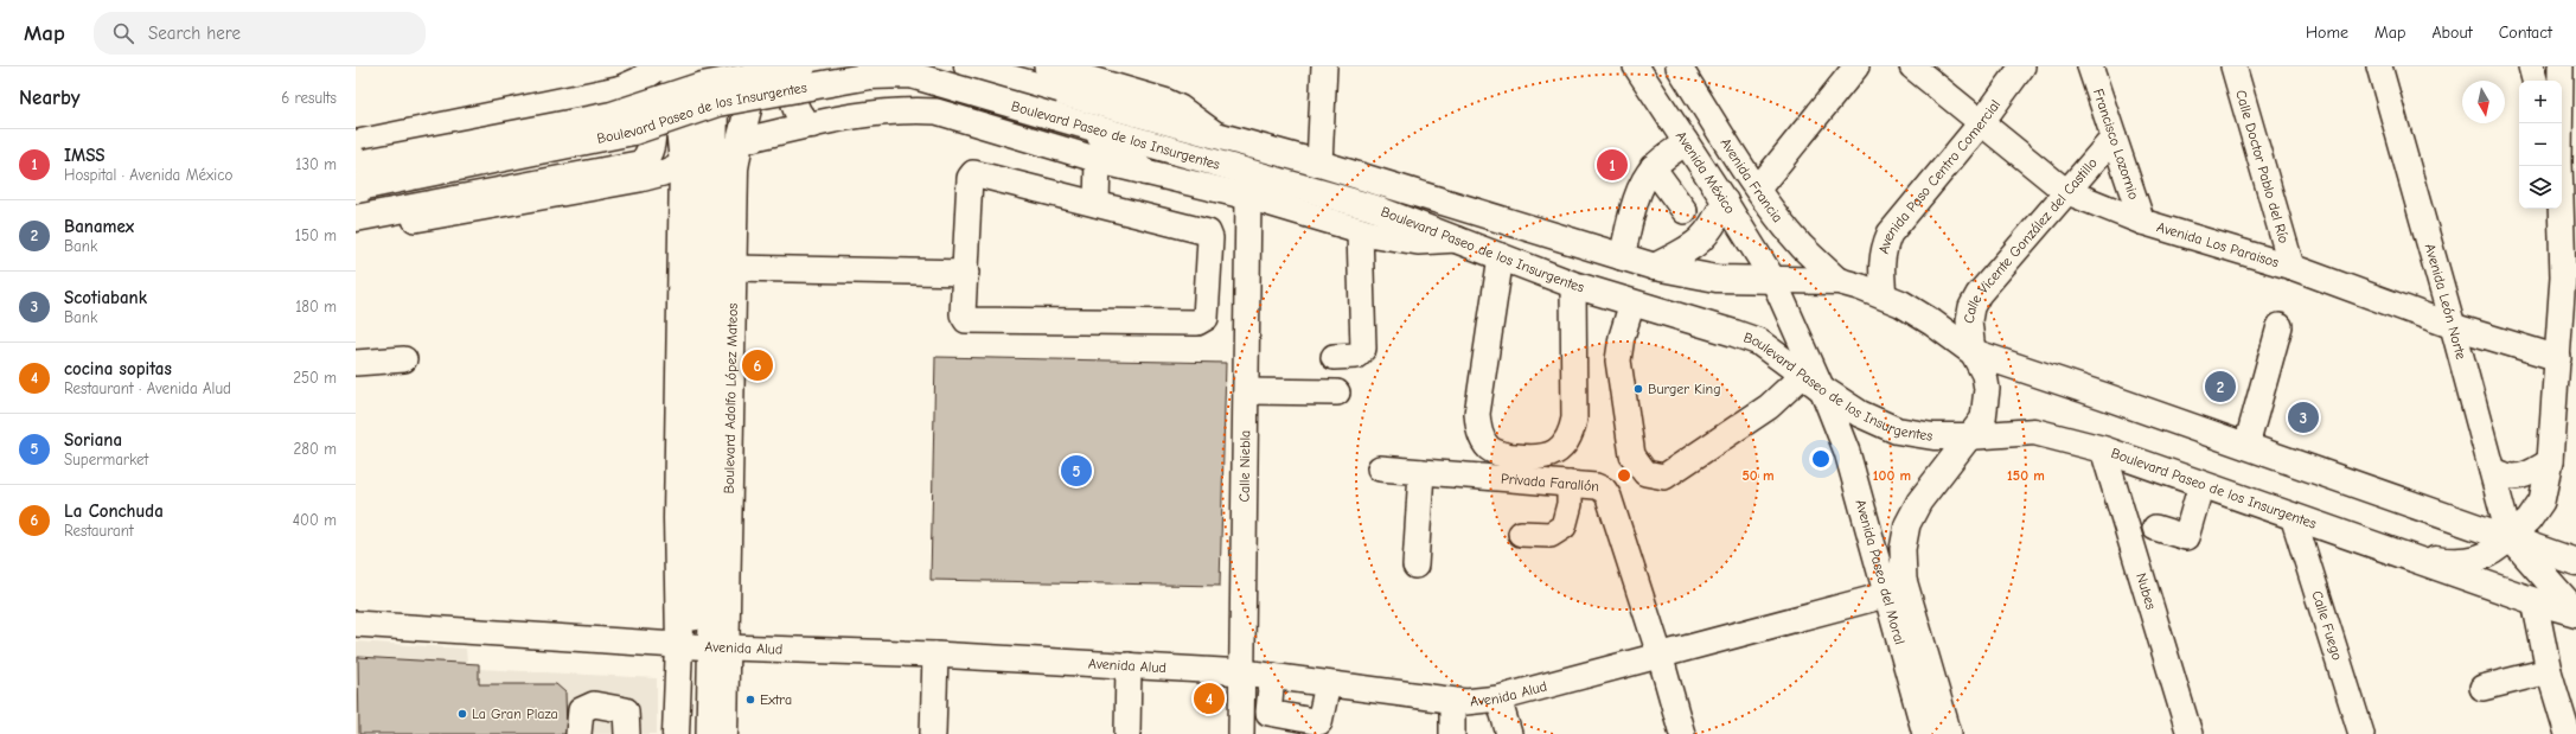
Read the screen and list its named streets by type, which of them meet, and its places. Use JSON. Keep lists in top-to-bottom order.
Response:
{
  "streets": {
    "main road": ["Boulevard Paseo de los Insurgentes", "Boulevard Adolfo López Mateos"],
    "street": [
      "Francisco Lozornio",
      "Calle Doctor Pablo del Río",
      "Avenida México",
      "Avenida Paso Centro Comercial",
      "Avenida Francia",
      "Calle Vicente González del Castillo",
      "Avenida Los Paraisos",
      "Avenida León Norte",
      "Calle Niebla",
      "Privada Farallón",
      "Avenida Paseo del Moral",
      "Nubes",
      "Calle Fuego",
      "Avenida Alud"
    ]
  },
  "crossings": [
    ["Boulevard Paseo de los Insurgentes", "Avenida México"],
    ["Boulevard Paseo de los Insurgentes", "Avenida Paso Centro Comercial"],
    ["Boulevard Paseo de los Insurgentes", "Avenida Francia"],
    ["Boulevard Paseo de los Insurgentes", "Calle Vicente González del Castillo"],
    ["Boulevard Paseo de los Insurgentes", "Avenida León Norte"],
    ["Boulevard Paseo de los Insurgentes", "Avenida Paseo del Moral"],
    ["Boulevard Paseo de los Insurgentes", "Nubes"],
    ["Boulevard Paseo de los Insurgentes", "Calle Fuego"],
    ["Francisco Lozornio", "Calle Vicente González del Castillo"],
    ["Francisco Lozornio", "Avenida Los Paraisos"],
    ["Calle Doctor Pablo del Río", "Avenida Los Paraisos"],
    ["Avenida México", "Avenida Paseo del Moral"],
    ["Avenida Paso Centro Comercial", "Avenida Los Paraisos"],
    ["Calle Vicente González del Castillo", "Avenida Los Paraisos"],
    ["Calle Vicente González del Castillo", "Avenida Paseo del Moral"],
    ["Avenida Los Paraisos", "Avenida León Norte"],
    ["Boulevard Adolfo López Mateos", "Avenida Alud"],
    ["Calle Niebla", "Avenida Alud"],
    ["Privada Farallón", "Avenida Alud"],
    ["Avenida Paseo del Moral", "Avenida Alud"]
  ],
  "places": ["Burger King", "Extra", "La Gran Plaza"],
  "north": "bottom",
  "page": {
    "header": "Map",
    "search": "Search here",
    "nav": [
      "Home",
      "Map",
      "About",
      "Contact"
    ],
    "heading": ["Nearby", "6 results"],
    "map_buttons": ["+", "−"],
    "list": [
      {
        "mark": "1",
        "name": "IMSS",
        "note": "Hospital · Avenida México",
        "value": "130 m"
      },
      {
        "mark": "2",
        "name": "Banamex",
        "note": "Bank",
        "value": "150 m"
      },
      {
        "mark": "3",
        "name": "Scotiabank",
        "note": "Bank",
        "value": "180 m"
      },
      {
        "mark": "4",
        "name": "cocina sopitas",
        "note": "Restaurant · Avenida Alud",
        "value": "250 m"
      },
      {
        "mark": "5",
        "name": "Soriana",
        "note": "Supermarket",
        "value": "280 m"
      },
      {
        "mark": "6",
        "name": "La Conchuda",
        "note": "Restaurant",
        "value": "400 m"
      }
    ],
    "pins": [
      "1",
      "6",
      "2",
      "3",
      "5",
      "4"
    ]
  },
  "rings": ["50 m", "100 m", "150 m"]
}
